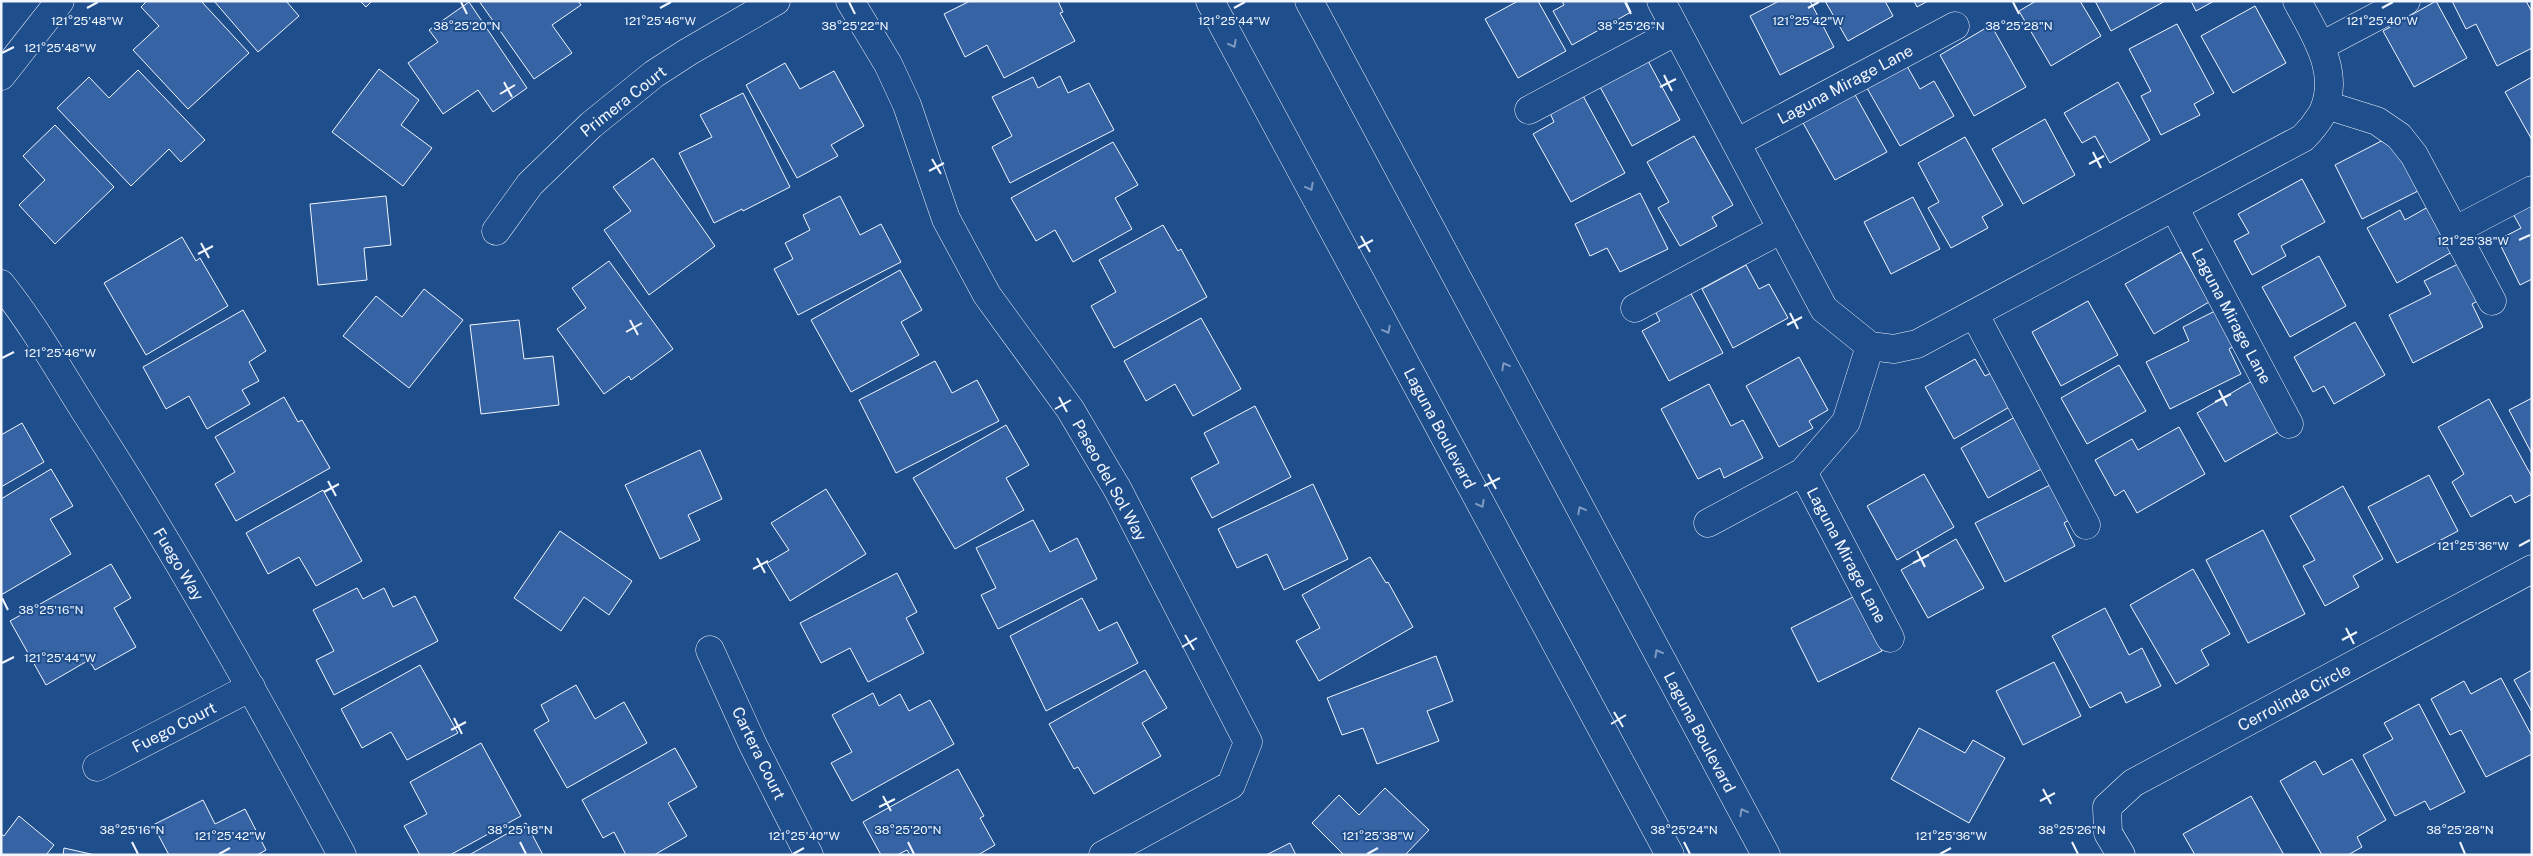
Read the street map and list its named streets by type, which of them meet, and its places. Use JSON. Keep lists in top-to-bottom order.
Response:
{
  "streets": {
    "street": [
      "Laguna Mirage Lane",
      "Primera Court",
      "Laguna Boulevard",
      "Paseo del Sol Way",
      "Fuego Way",
      "Cerrolinda Circle",
      "Fuego Court",
      "Cartera Court"
    ]
  },
  "crossings": [
    ["Fuego Way", "Fuego Court"]
  ],
  "coordinates": [
    "121°25'48\"W",
    "121°25'46\"W",
    "121°25'42\"W",
    "121°25'40\"W",
    "121°25'44\"W",
    "38°25'20\"N",
    "38°25'22\"N",
    "38°25'26\"N",
    "38°25'28\"N",
    "121°25'38\"W",
    "121°25'36\"W",
    "38°25'16\"N",
    "38°25'18\"N",
    "38°25'24\"N"
  ]
}
